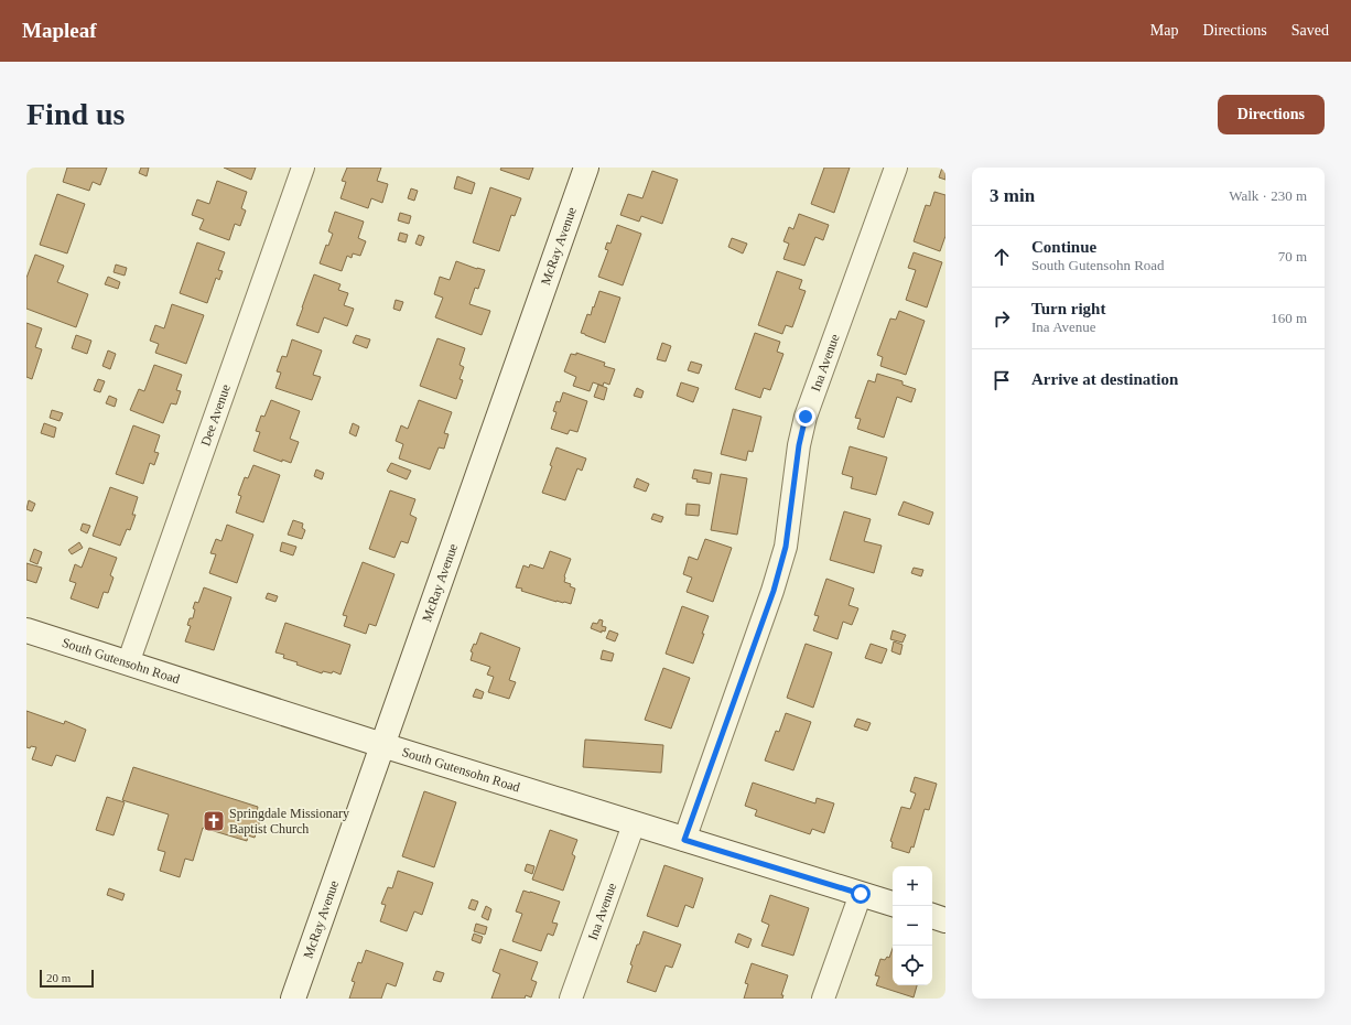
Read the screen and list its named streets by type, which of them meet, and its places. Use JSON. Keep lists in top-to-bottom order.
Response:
{
  "streets": {
    "street": [
      "McRay Avenue",
      "Ina Avenue",
      "Dee Avenue",
      "South Gutensohn Road"
    ]
  },
  "crossings": [
    ["McRay Avenue", "South Gutensohn Road"],
    ["Ina Avenue", "South Gutensohn Road"],
    ["Dee Avenue", "South Gutensohn Road"]
  ],
  "places": {
    "church": ["Springdale Missionary Baptist Church"]
  },
  "scale_bar": "20 m",
  "page": {
    "header": "Mapleaf",
    "nav": ["Map", "Directions", "Saved"],
    "buttons": "Directions",
    "title": "Find us",
    "heading": ["3 min", "Walk · 230 m"],
    "list": [
      ["Continue", "South Gutensohn Road", "70 m"],
      ["Turn right", "Ina Avenue", "160 m"],
      "Arrive at destination"
    ],
    "map_buttons": ["+", "−"],
    "scale": "20 m"
  }
}
